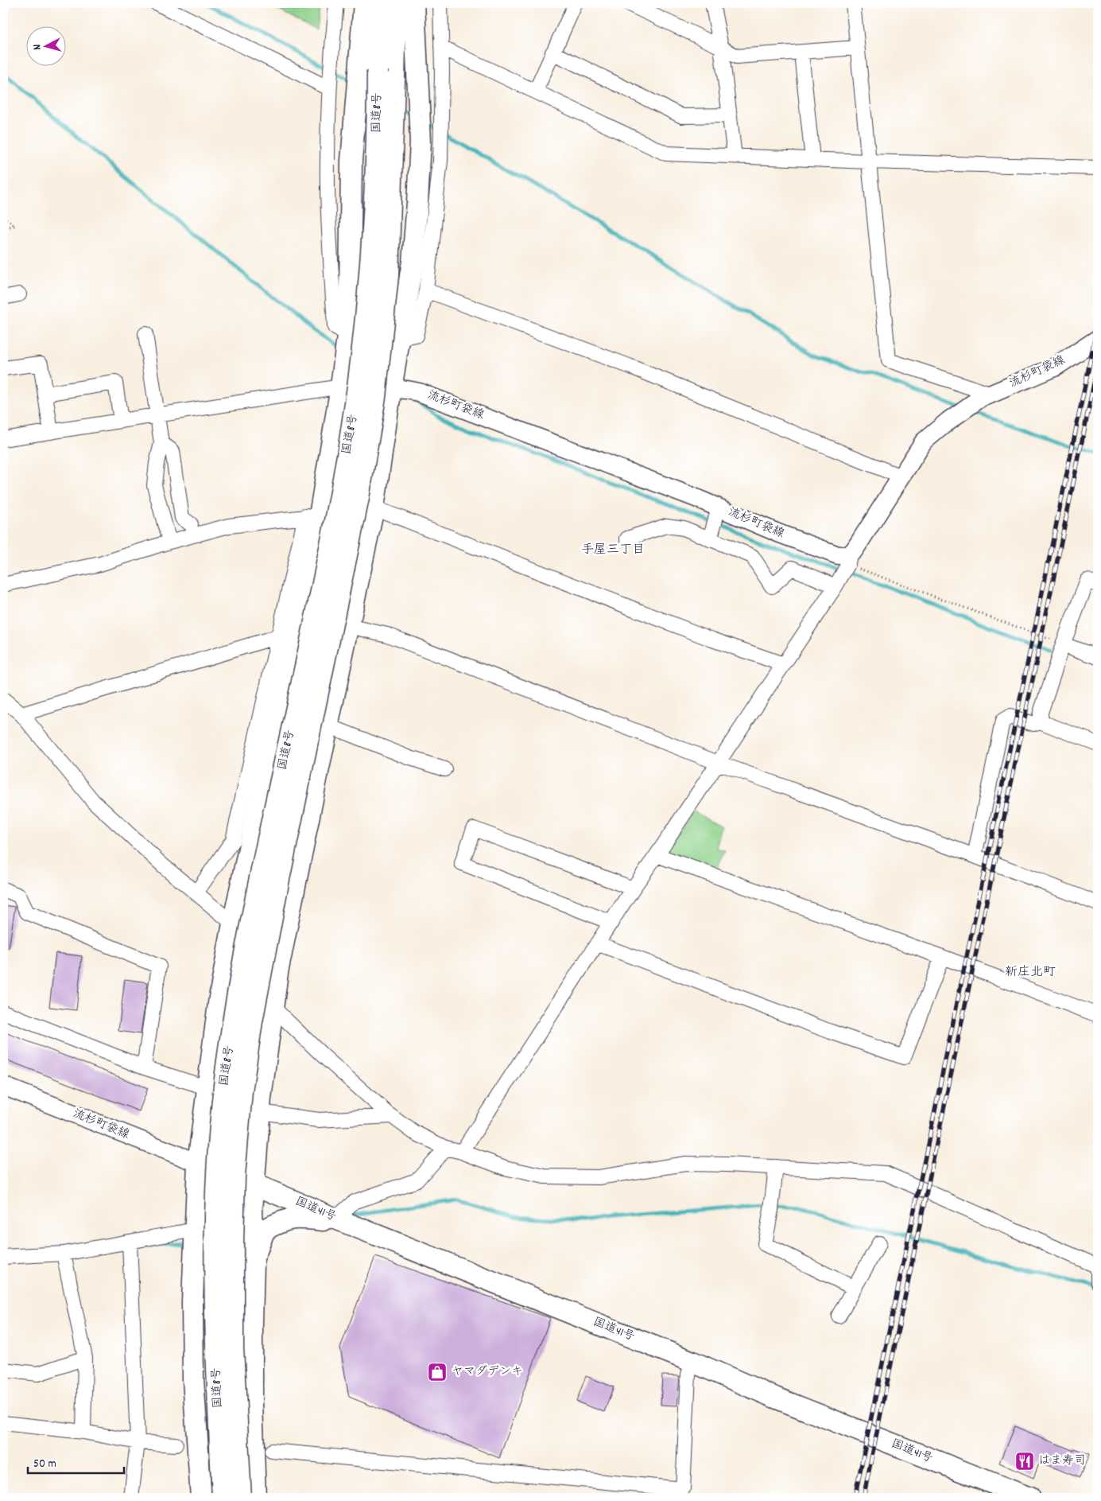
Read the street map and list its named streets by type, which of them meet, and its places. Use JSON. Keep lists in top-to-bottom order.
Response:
{
  "streets": {
    "highway": ["国道8号", "国道41号"],
    "main road": ["流杉町袋線"]
  },
  "crossings": [
    ["流杉町袋線", "国道41号"]
  ],
  "districts": ["手屋三丁目", "新庄北町"],
  "places": {
    "shop": ["ヤマダデンキ"],
    "restaurant": ["はま寿司"]
  },
  "scale_bar": "50 m",
  "north": "left"
}
